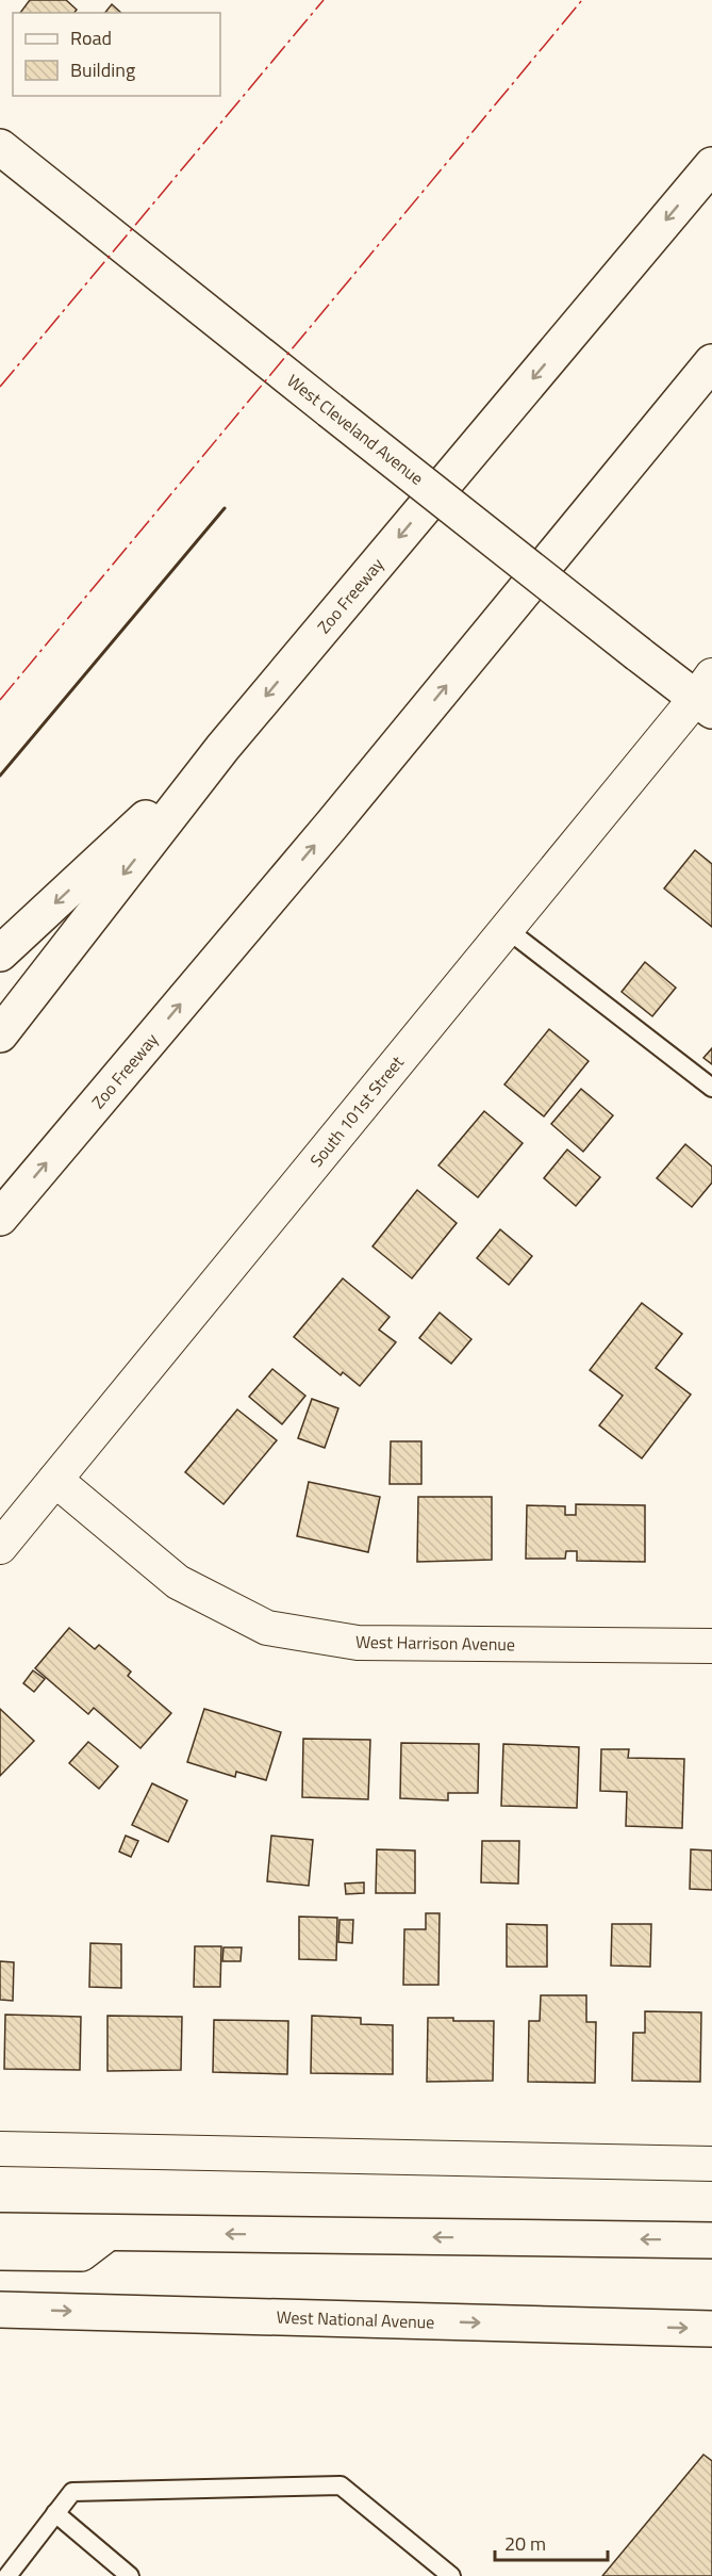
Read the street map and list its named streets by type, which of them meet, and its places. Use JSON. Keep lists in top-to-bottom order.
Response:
{
  "streets": {
    "main road": ["West Cleveland Avenue", "Zoo Freeway", "West National Avenue"],
    "street": ["South 101st Street", "West Harrison Avenue"]
  },
  "crossings": [
    ["West Cleveland Avenue", "South 101st Street"],
    ["South 101st Street", "West Harrison Avenue"]
  ],
  "legend": ["Road", "Building"],
  "scale_bar": "20 m"
}
